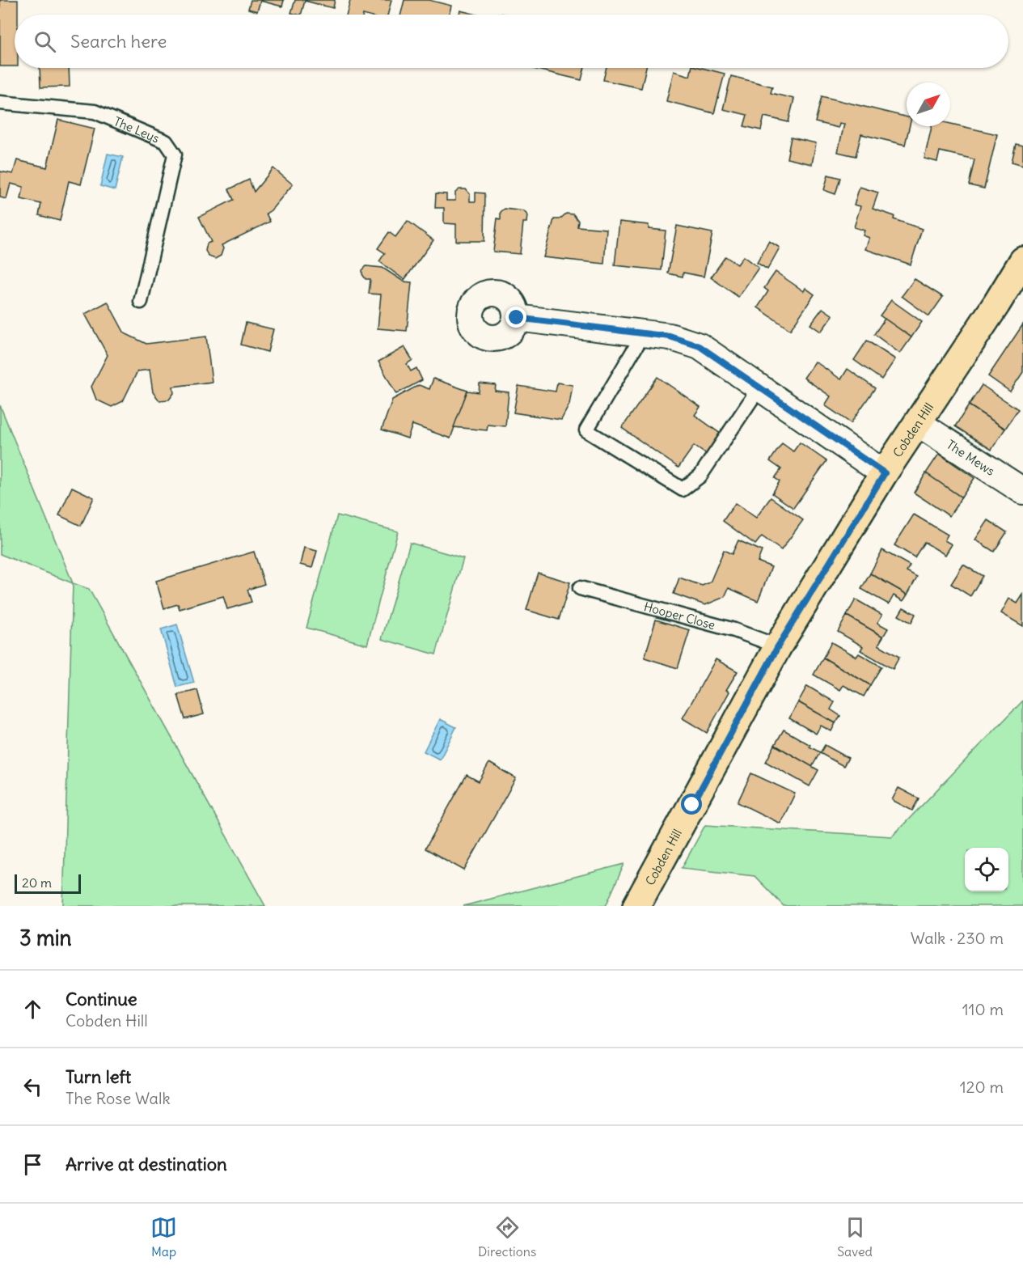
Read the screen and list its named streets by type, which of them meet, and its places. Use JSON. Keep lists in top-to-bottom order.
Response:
{
  "streets": {
    "main road": ["Cobden Hill"],
    "street": ["The Mews"],
    "lane": ["The Leys", "Hooper Close"]
  },
  "crossings": [
    ["Cobden Hill", "The Mews"],
    ["Cobden Hill", "Hooper Close"]
  ],
  "scale_bar": "20 m",
  "north": "top right",
  "page": {
    "search": "Search here",
    "scale": "20 m",
    "heading": ["3 min", "Walk · 230 m"],
    "list": [
      ["Continue", "Cobden Hill", "110 m"],
      ["Turn left", "The Rose Walk", "120 m"],
      "Arrive at destination"
    ],
    "nav": ["Map", "Directions", "Saved"]
  }
}
